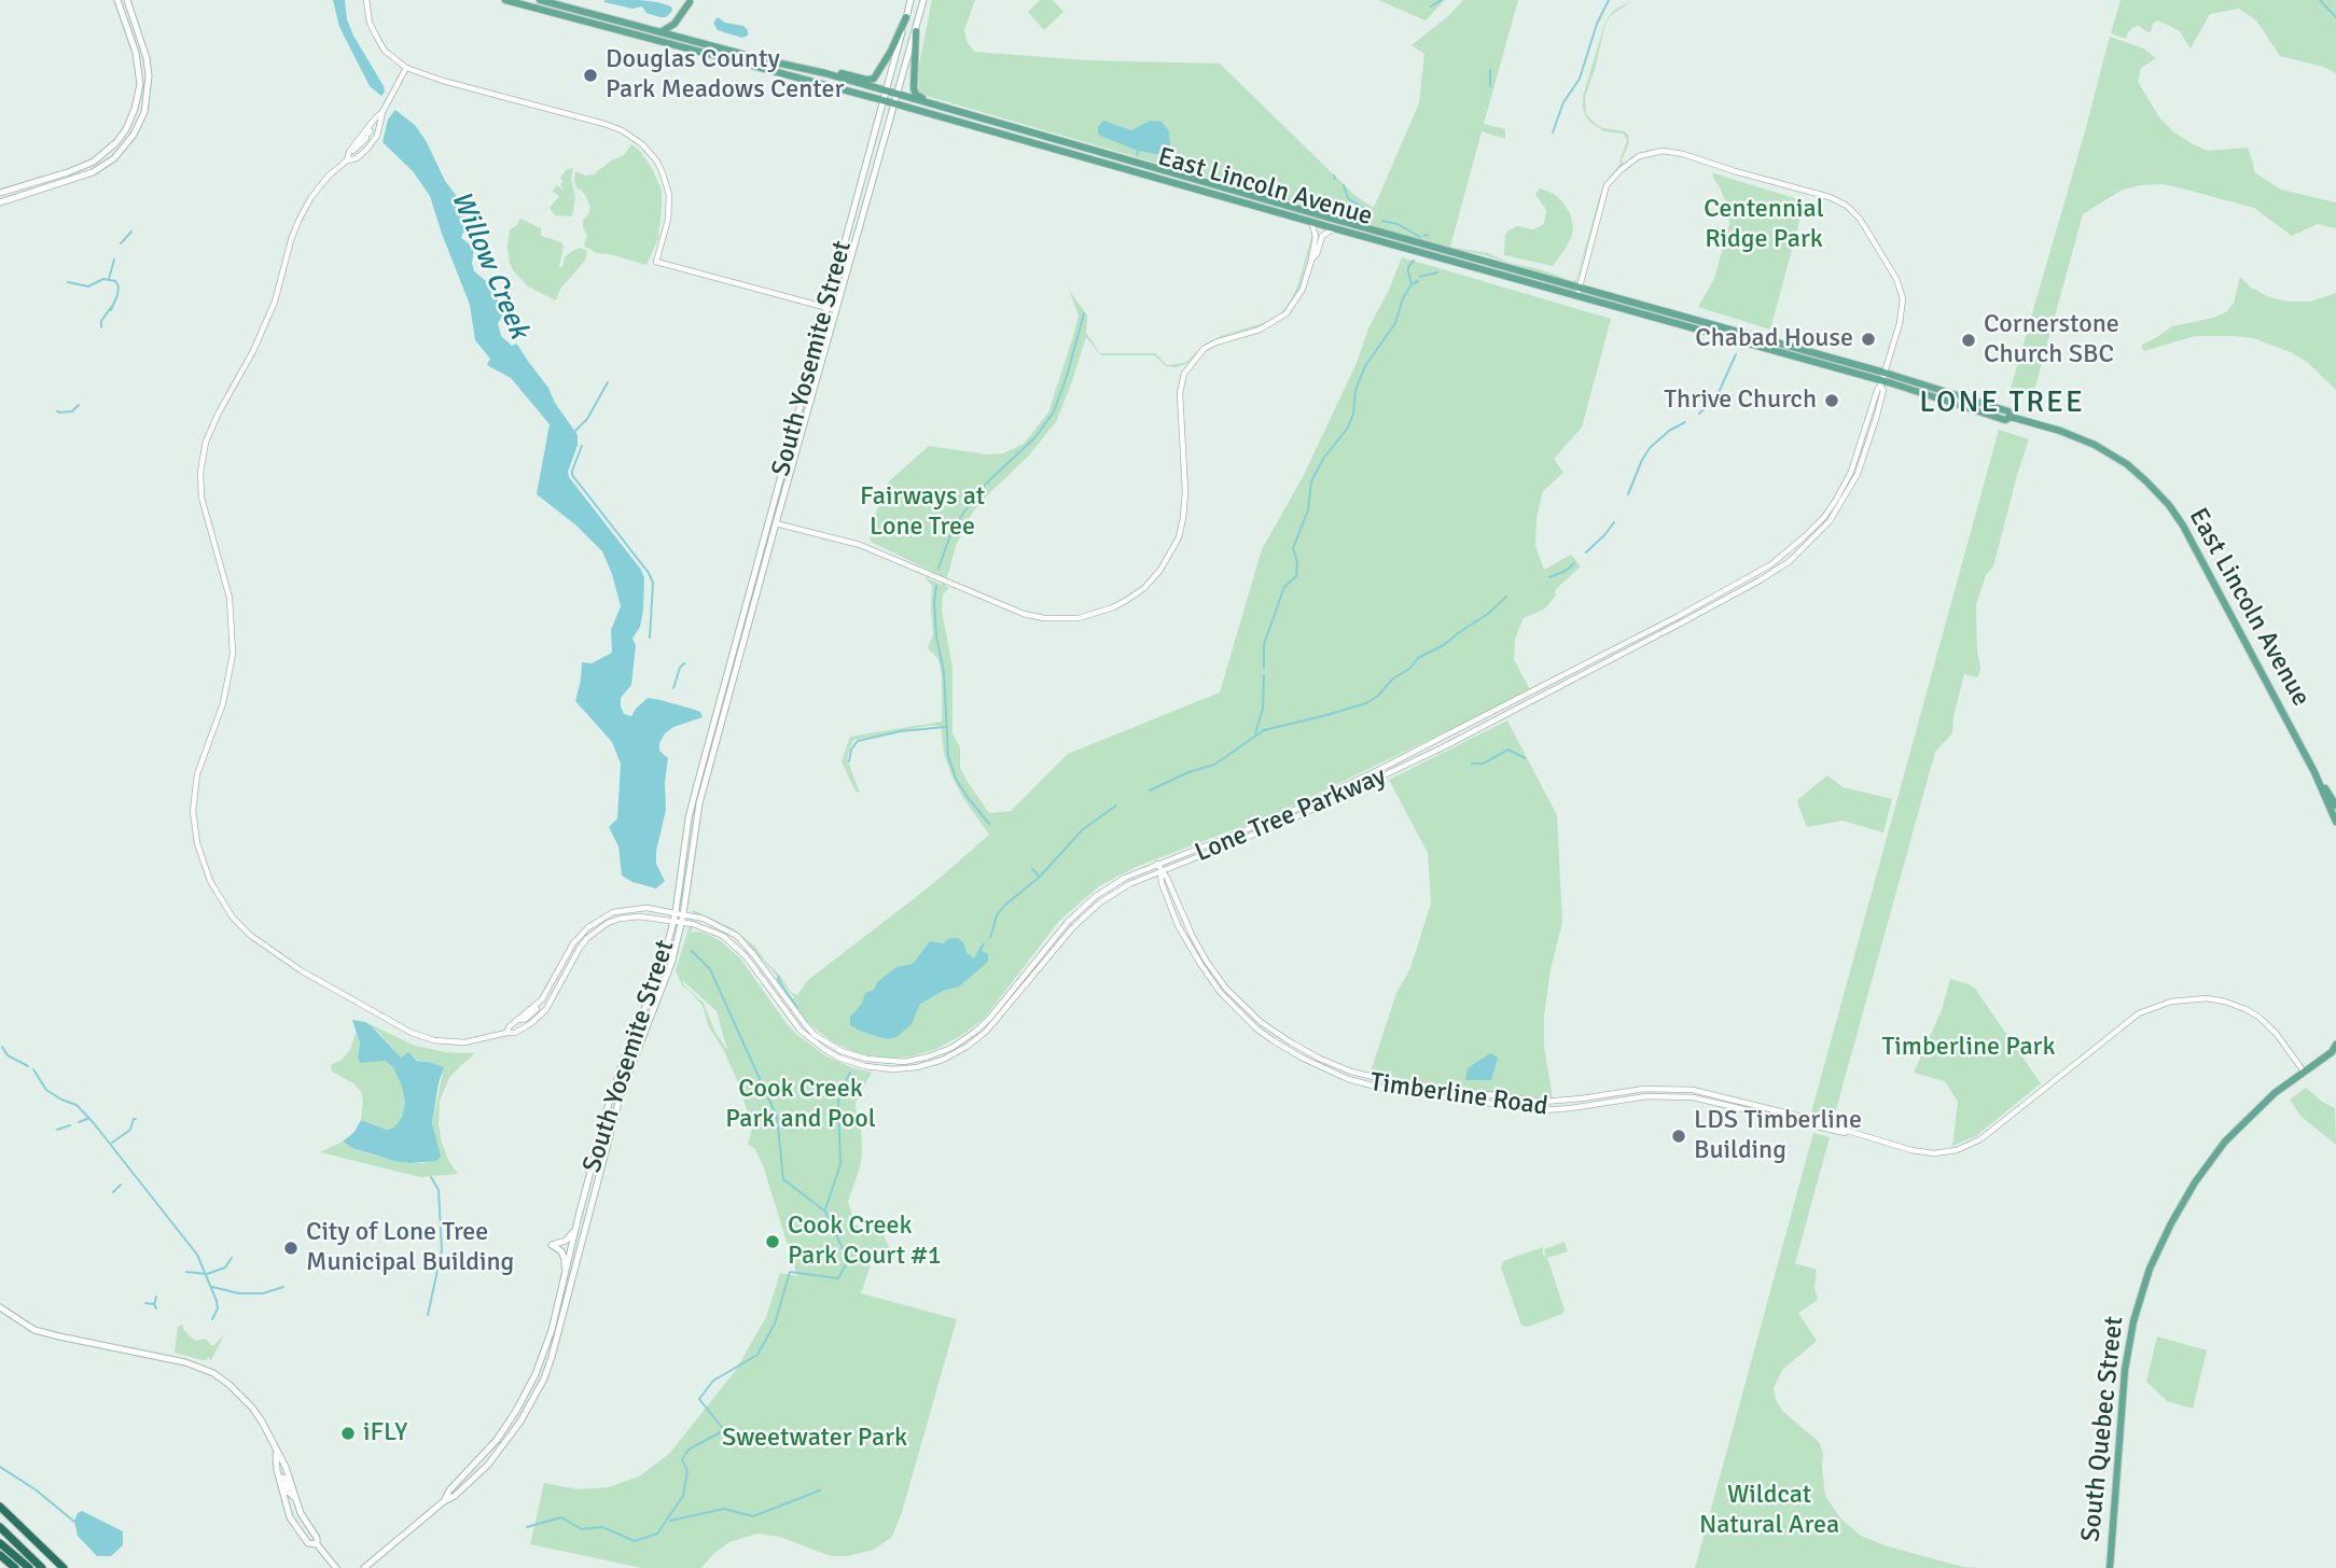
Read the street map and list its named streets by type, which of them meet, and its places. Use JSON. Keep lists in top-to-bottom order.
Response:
{
  "streets": {
    "main road": ["East Lincoln Avenue", "South Yosemite Street", "South Quebec Street"],
    "street": ["Lone Tree Parkway", "Timberline Road"]
  },
  "crossings": [
    ["East Lincoln Avenue", "South Yosemite Street"],
    ["East Lincoln Avenue", "Lone Tree Parkway"],
    ["South Yosemite Street", "Lone Tree Parkway"],
    ["Lone Tree Parkway", "Timberline Road"],
    ["Timberline Road", "South Quebec Street"]
  ],
  "districts": ["LONE TREE"],
  "water": ["Willow Creek"],
  "parks": [
    "Centennial Ridge Park",
    "Fairways at Lone Tree",
    "Timberline Park",
    "Cook Creek Park and Pool",
    "Sweetwater Park",
    "Wildcat Natural Area"
  ],
  "places": [
    "Douglas County Park Meadows Center",
    "Chabad House",
    "Cornerstone Church SBC",
    "Thrive Church",
    "LDS Timberline Building",
    "Cook Creek Park Court #1",
    "City of Lone Tree Municipal Building",
    "iFLY"
  ]
}
